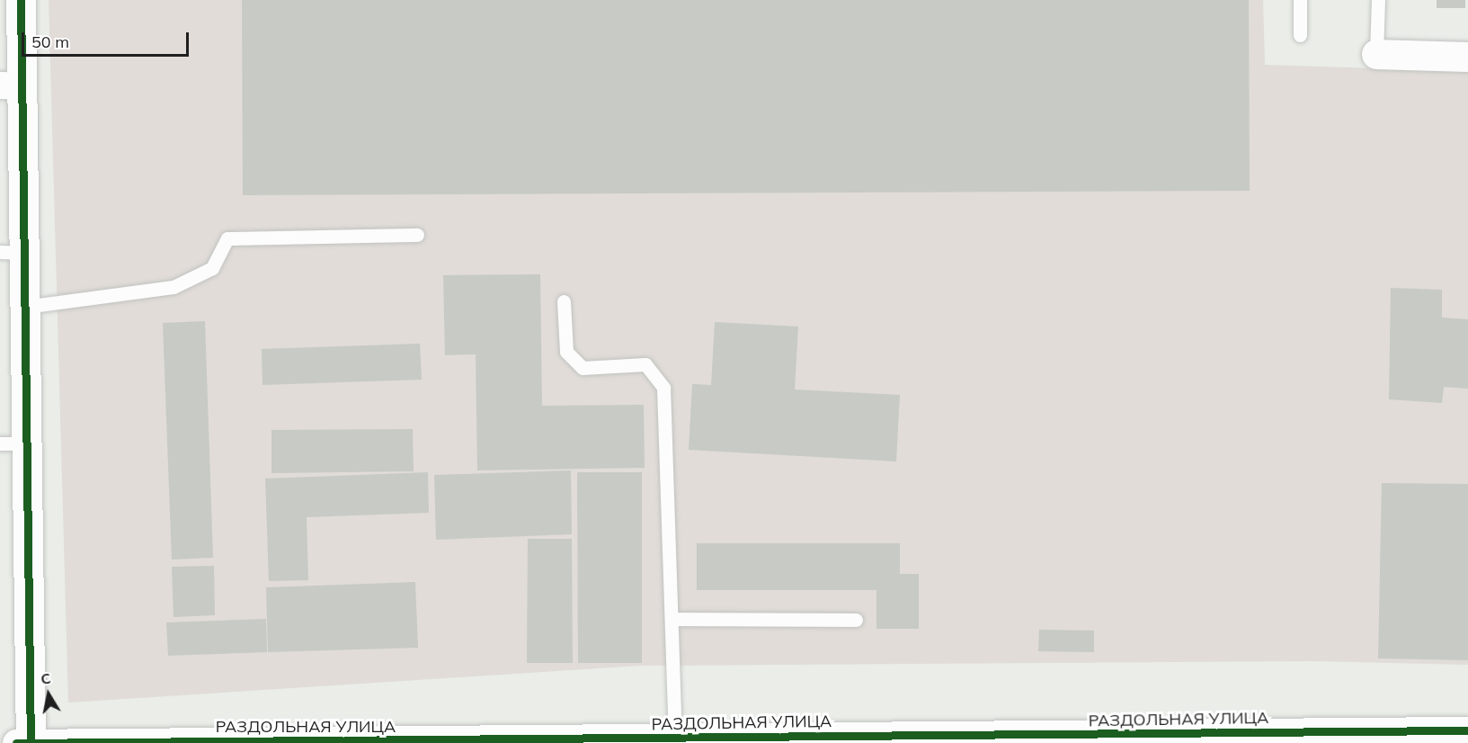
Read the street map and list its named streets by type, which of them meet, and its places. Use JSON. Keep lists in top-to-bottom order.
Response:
{
  "streets": {
    "street": ["РАЗДОЛЬНАЯ УЛИЦА"]
  },
  "scale_bar": "50 m",
  "north": "top"
}
